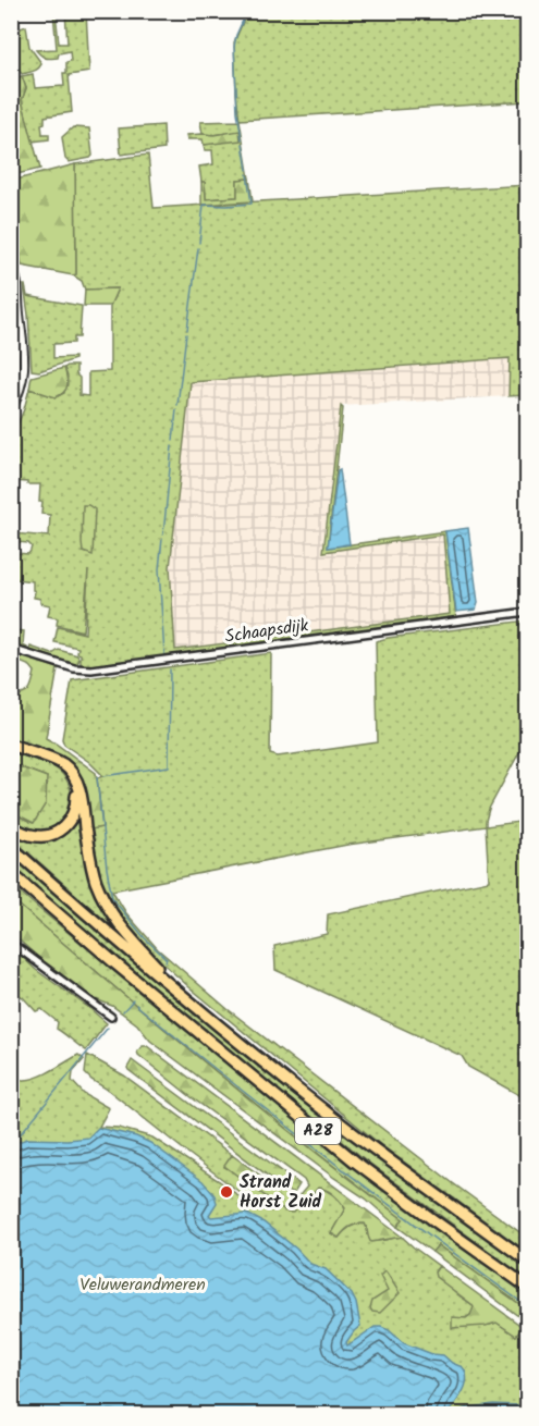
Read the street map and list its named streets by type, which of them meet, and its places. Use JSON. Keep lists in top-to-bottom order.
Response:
{
  "streets": {
    "highway": ["A28"],
    "street": ["Schaapsdijk"]
  },
  "parks": ["Veluwerandmeren"],
  "places": ["Strand Horst Zuid"]
}
